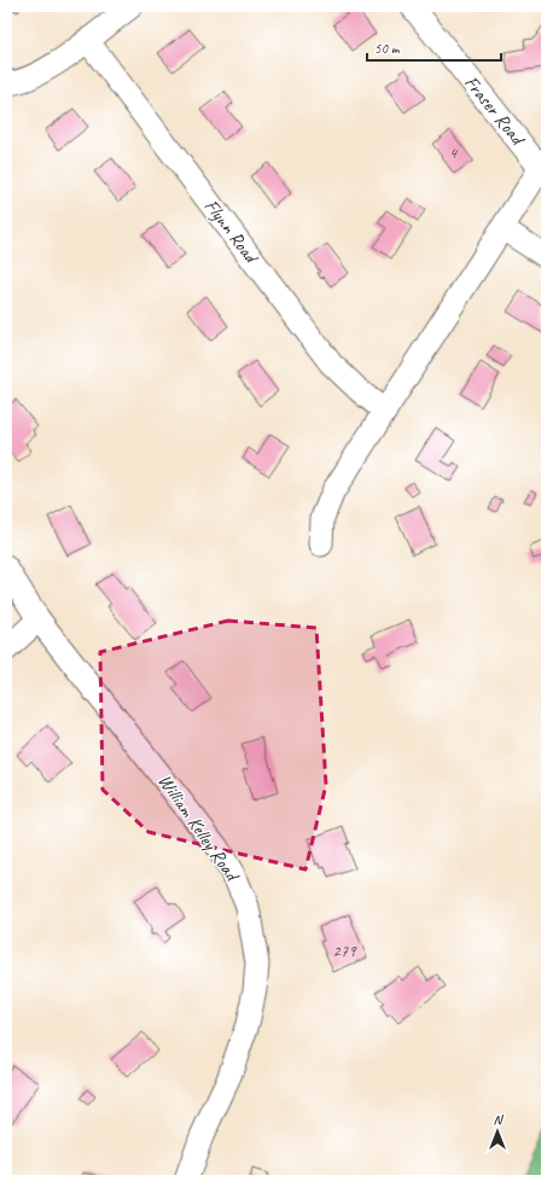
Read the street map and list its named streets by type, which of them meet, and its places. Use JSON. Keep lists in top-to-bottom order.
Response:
{
  "streets": {
    "street": ["Fraser Road", "Flynn Road", "William Kelley Road"]
  },
  "house_numbers": ["4", "279"],
  "scale_bar": "50 m",
  "north": "top"
}
